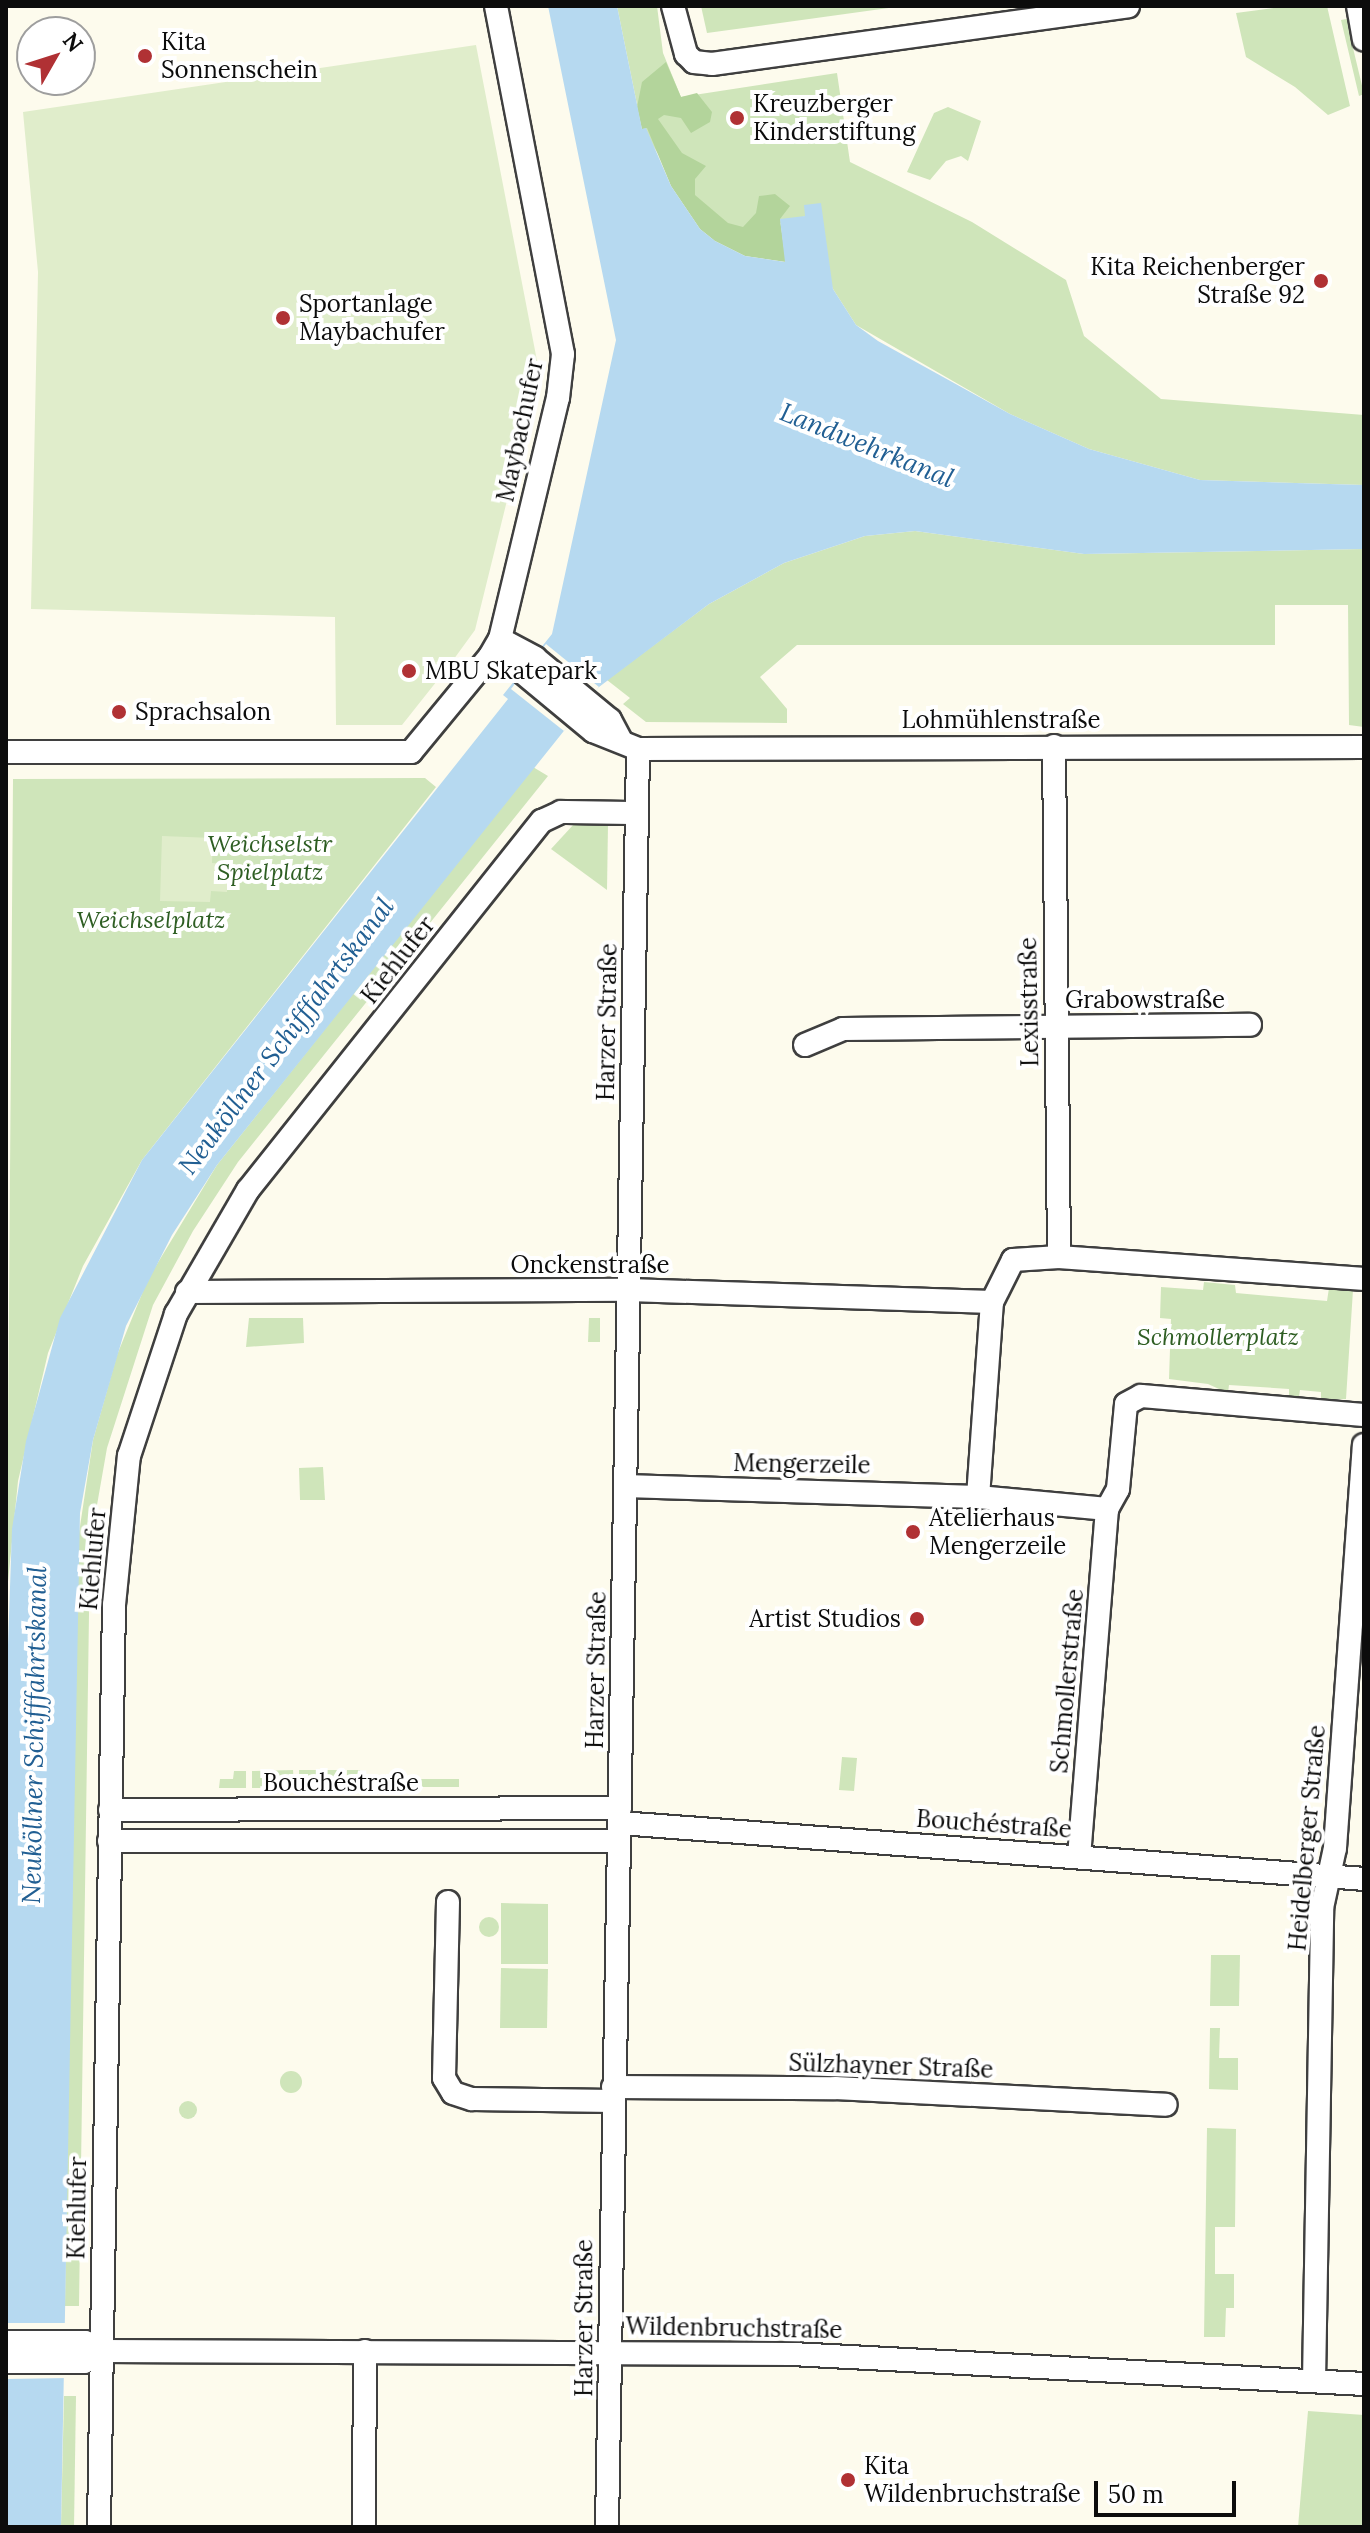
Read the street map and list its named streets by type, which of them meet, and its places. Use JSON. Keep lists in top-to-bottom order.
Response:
{
  "streets": {
    "street": [
      "Maybachufer",
      "Lohmühlenstraße",
      "Kiehlufer",
      "Grabowstraße",
      "Lexisstraße",
      "Harzer Straße",
      "Onckenstraße",
      "Mengerzeile",
      "Schmollerstraße",
      "Bouchéstraße",
      "Heidelberger Straße",
      "Sülzhayner Straße",
      "Wildenbruchstraße"
    ]
  },
  "crossings": [
    ["Lohmühlenstraße", "Lexisstraße"],
    ["Lohmühlenstraße", "Harzer Straße"],
    ["Kiehlufer", "Harzer Straße"],
    ["Kiehlufer", "Onckenstraße"],
    ["Kiehlufer", "Bouchéstraße"],
    ["Kiehlufer", "Wildenbruchstraße"],
    ["Grabowstraße", "Lexisstraße"],
    ["Harzer Straße", "Onckenstraße"],
    ["Harzer Straße", "Mengerzeile"],
    ["Harzer Straße", "Bouchéstraße"],
    ["Harzer Straße", "Sülzhayner Straße"],
    ["Harzer Straße", "Wildenbruchstraße"],
    ["Schmollerstraße", "Bouchéstraße"],
    ["Bouchéstraße", "Heidelberger Straße"],
    ["Heidelberger Straße", "Wildenbruchstraße"]
  ],
  "water": ["Landwehrkanal", "Neuköllner Schifffahrtskanal"],
  "parks": ["Weichselstr Spielplatz", "Weichselplatz", "Schmollerplatz"],
  "places": [
    "Kita Sonnenschein",
    "Kreuzberger Kinderstiftung",
    "Kita Reichenberger Straße 92",
    "Sportanlage Maybachufer",
    "MBU Skatepark",
    "Sprachsalon",
    "Atelierhaus Mengerzeile",
    "Artist Studios",
    "Kita Wildenbruchstraße"
  ],
  "scale_bar": "50 m",
  "north": "top right"
}
